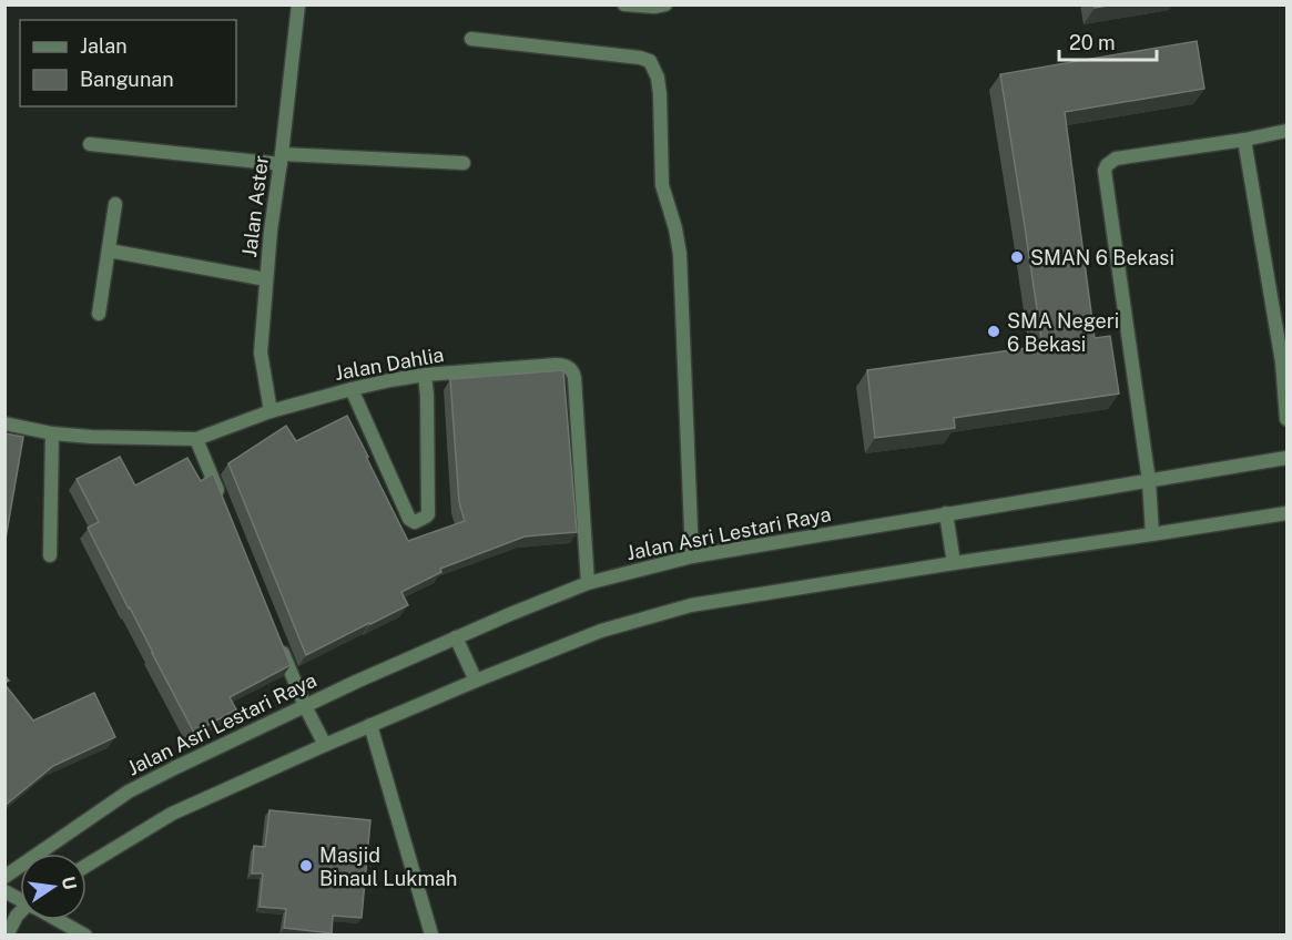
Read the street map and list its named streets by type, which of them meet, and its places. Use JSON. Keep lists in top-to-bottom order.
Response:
{
  "streets": {
    "street": ["Jalan Aster", "Jalan Dahlia", "Jalan Asri Lestari Raya"]
  },
  "crossings": [
    ["Jalan Aster", "Jalan Dahlia"],
    ["Jalan Dahlia", "Jalan Asri Lestari Raya"]
  ],
  "places": ["SMAN 6 Bekasi", "SMA Negeri 6 Bekasi", "Masjid Binaul Lukmah"],
  "legend": ["Jalan", "Bangunan"],
  "scale_bar": "20 m",
  "north": "right"
}
